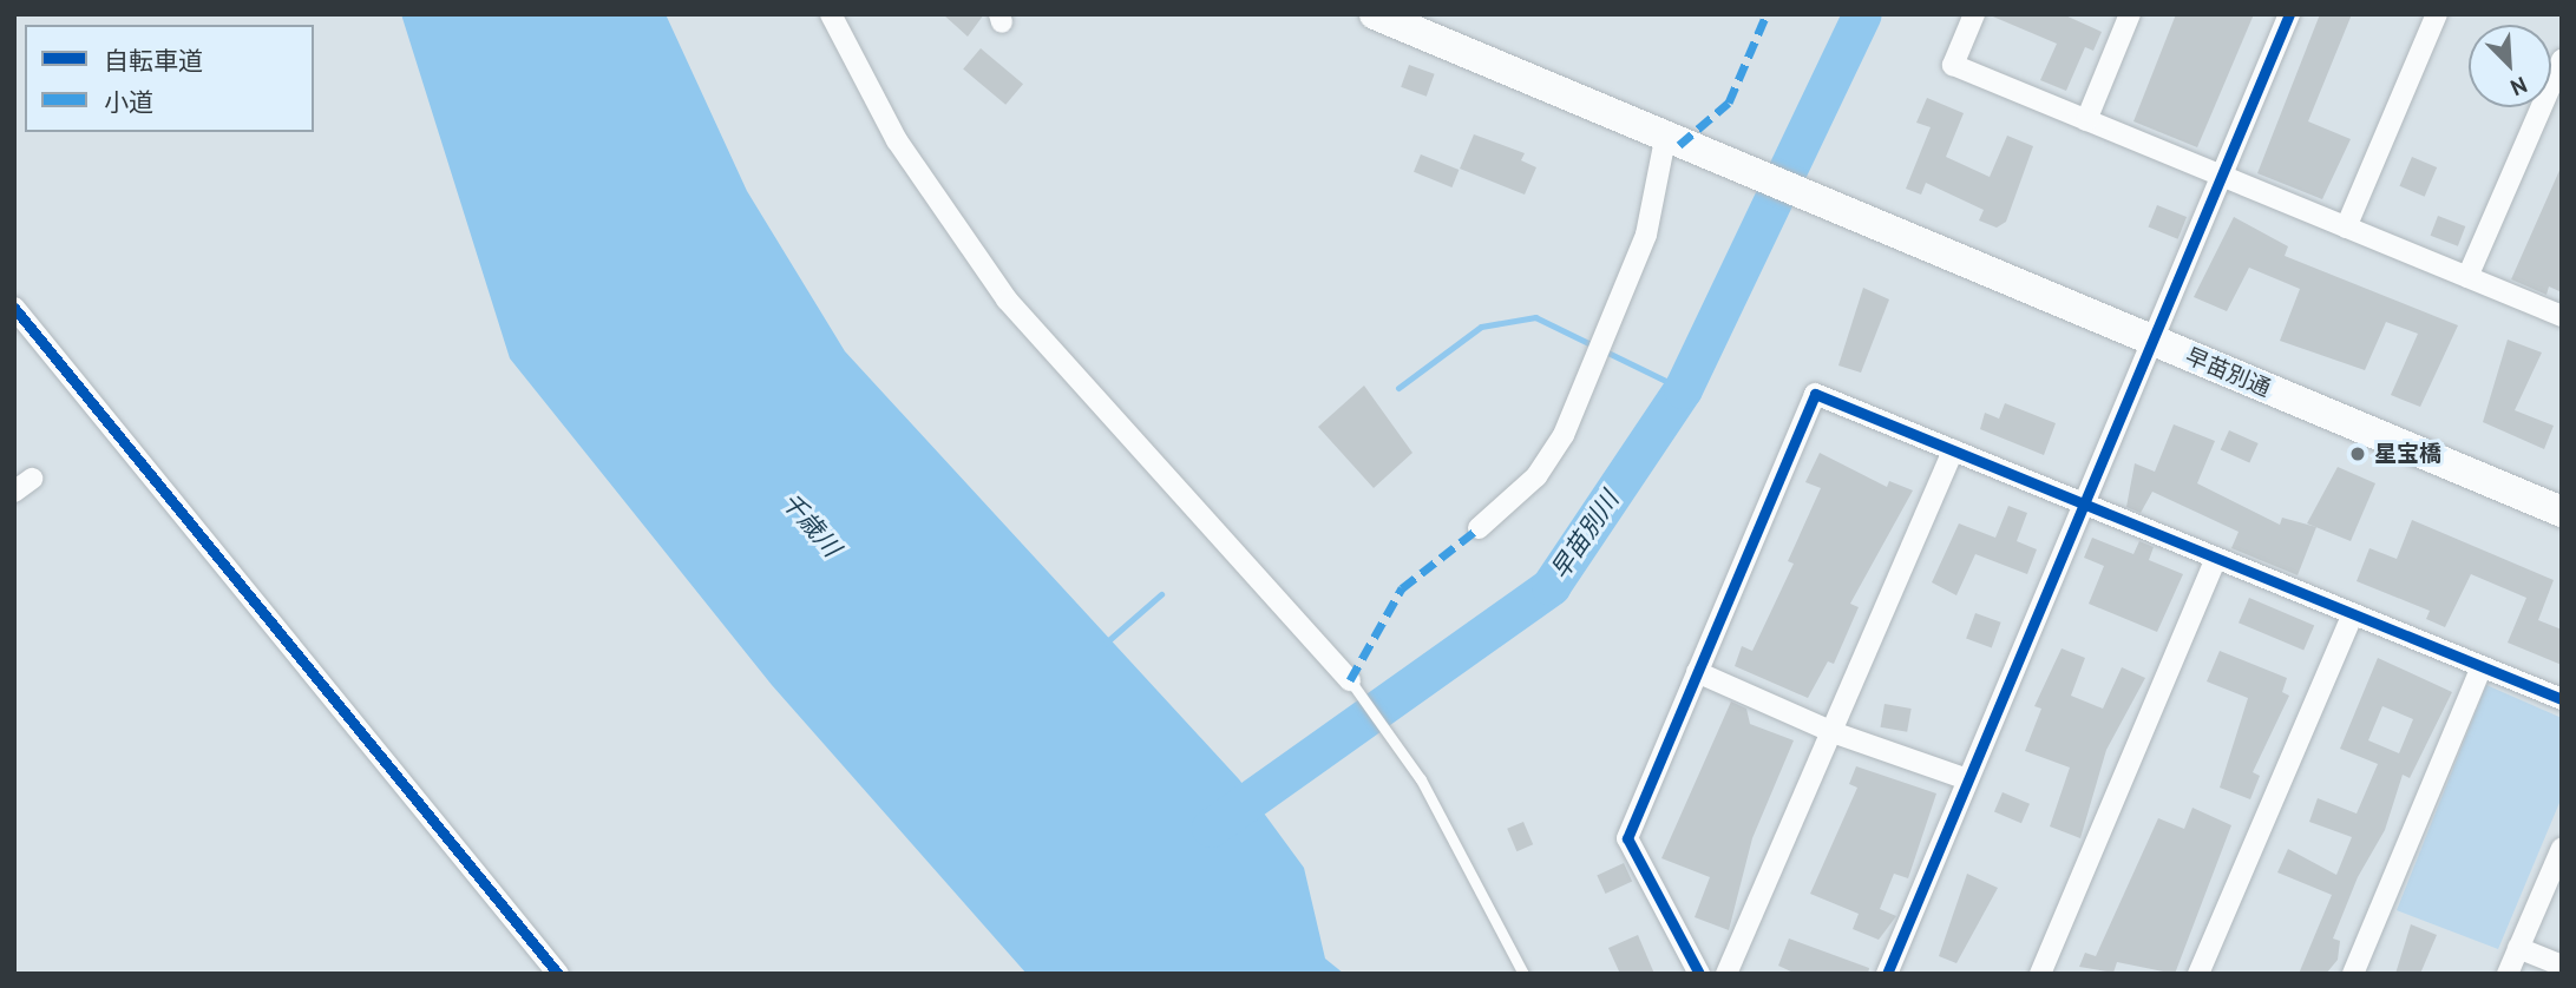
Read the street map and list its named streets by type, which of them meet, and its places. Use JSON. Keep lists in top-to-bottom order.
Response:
{
  "streets": {
    "street": ["早苗別通"]
  },
  "water": ["千歳川", "早苗別川"],
  "places": ["星宝橋"],
  "legend": ["自転車道", "小道"],
  "north": "bottom right"
}
